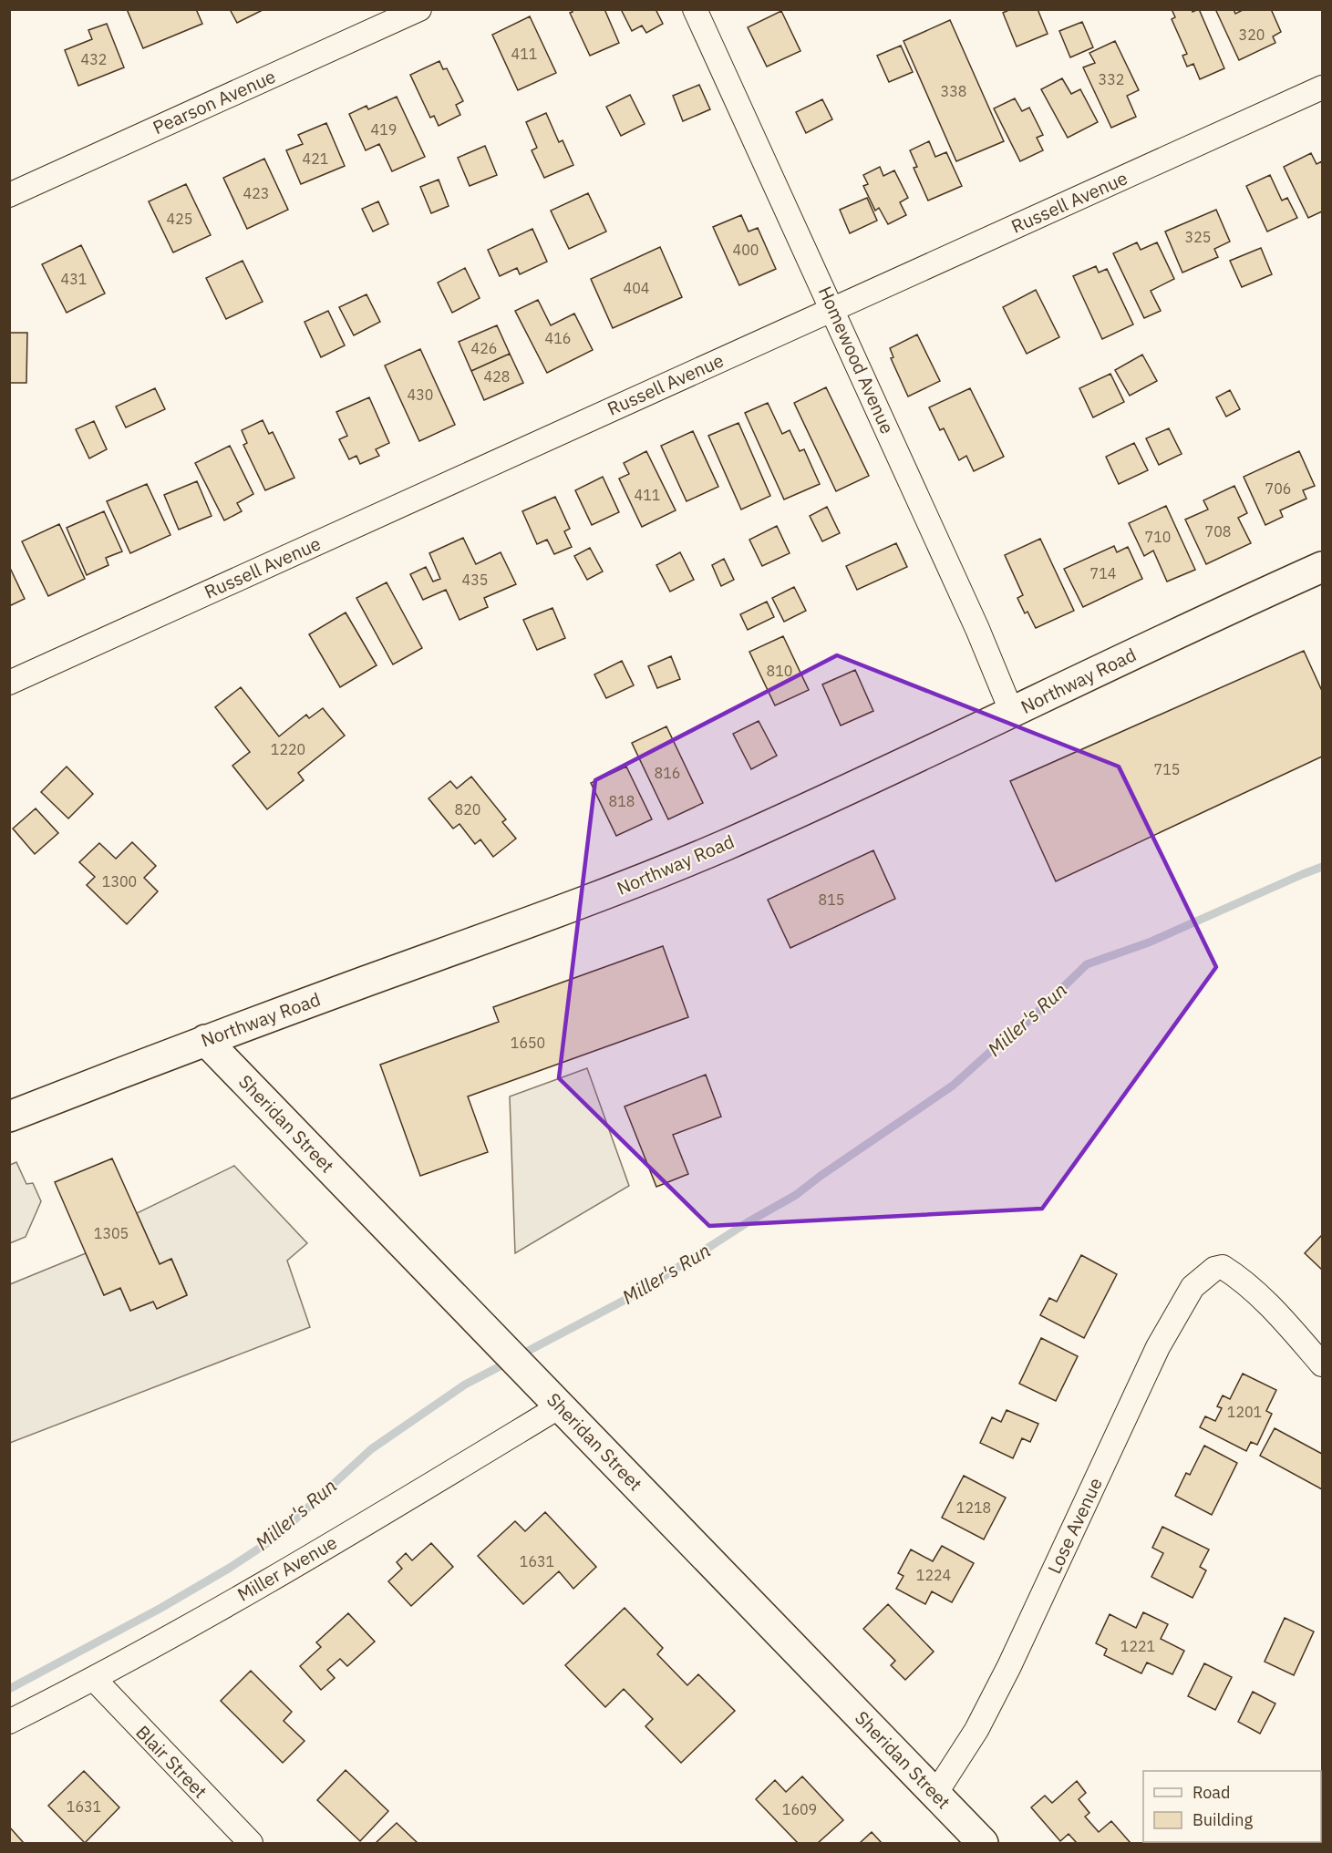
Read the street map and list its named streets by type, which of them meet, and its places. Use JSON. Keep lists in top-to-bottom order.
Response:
{
  "streets": {
    "street": [
      "Pearson Avenue",
      "Russell Avenue",
      "Homewood Avenue",
      "Northway Road",
      "Sheridan Street",
      "Lose Avenue",
      "Miller Avenue",
      "Blair Street"
    ]
  },
  "crossings": [
    ["Russell Avenue", "Homewood Avenue"],
    ["Homewood Avenue", "Northway Road"],
    ["Northway Road", "Sheridan Street"],
    ["Sheridan Street", "Lose Avenue"],
    ["Sheridan Street", "Miller Avenue"],
    ["Miller Avenue", "Blair Street"]
  ],
  "water": ["Miller's Run"],
  "house_numbers": [
    "320",
    "411",
    "432",
    "332",
    "338",
    "419",
    "421",
    "423",
    "425",
    "325",
    "400",
    "431",
    "404",
    "416",
    "426",
    "428",
    "430",
    "706",
    "411",
    "708",
    "710",
    "714",
    "435",
    "810",
    "1220",
    "715",
    "816",
    "818",
    "820",
    "1300",
    "815",
    "1650",
    "1305",
    "1201",
    "1218",
    "1631",
    "1224",
    "1221",
    "1631",
    "1609"
  ],
  "legend": ["Road", "Building"]
}
